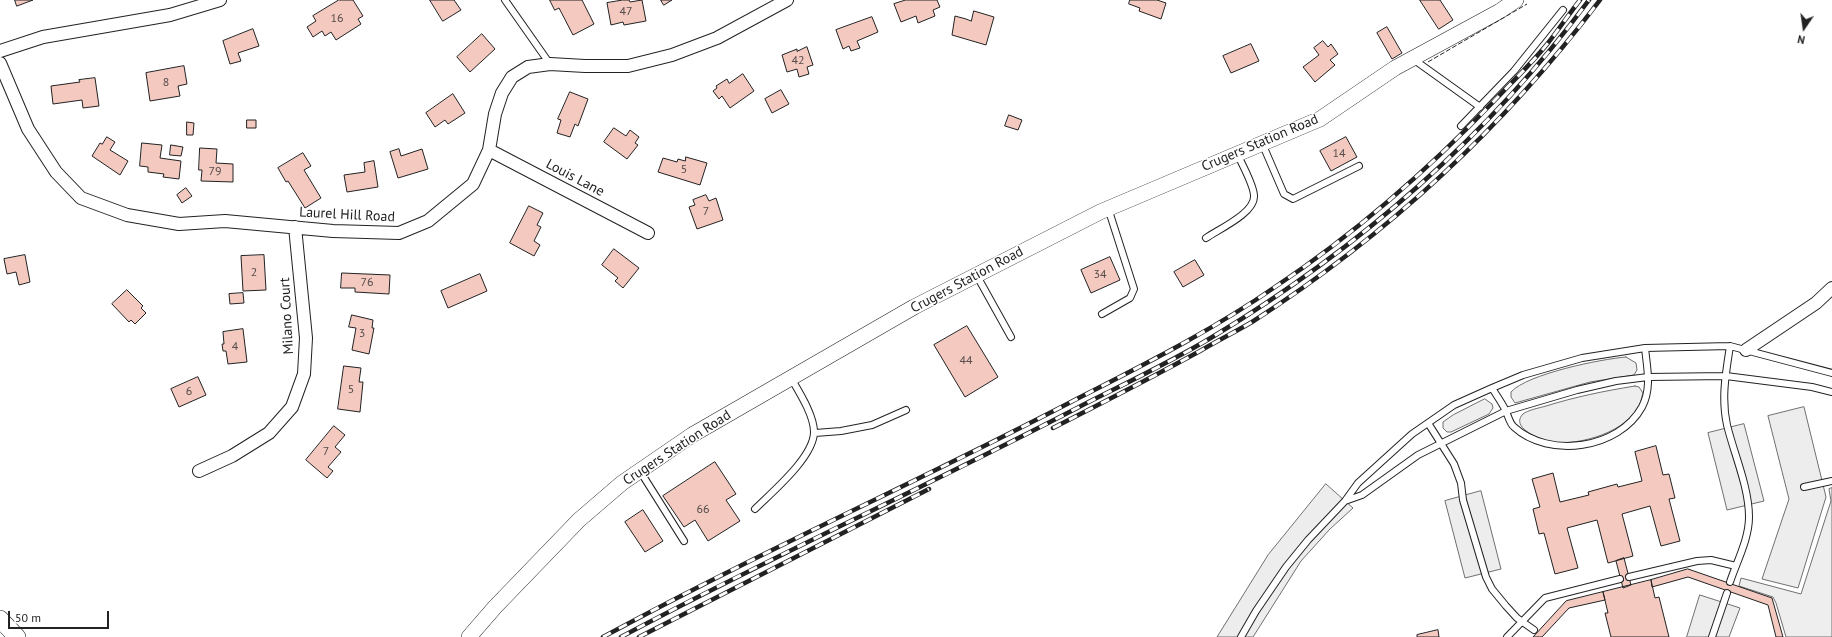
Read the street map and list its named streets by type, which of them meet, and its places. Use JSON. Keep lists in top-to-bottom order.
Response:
{
  "streets": {
    "street": [
      "Crugers Station Road",
      "Louis Lane",
      "Laurel Hill Road",
      "Milano Court"
    ]
  },
  "crossings": [
    ["Louis Lane", "Laurel Hill Road"],
    ["Laurel Hill Road", "Milano Court"]
  ],
  "house_numbers": [
    "47",
    "16",
    "42",
    "8",
    "14",
    "5",
    "79",
    "7",
    "2",
    "34",
    "76",
    "3",
    "4",
    "44",
    "5",
    "6",
    "7",
    "66"
  ],
  "scale_bar": "50 m",
  "north": "bottom"
}
